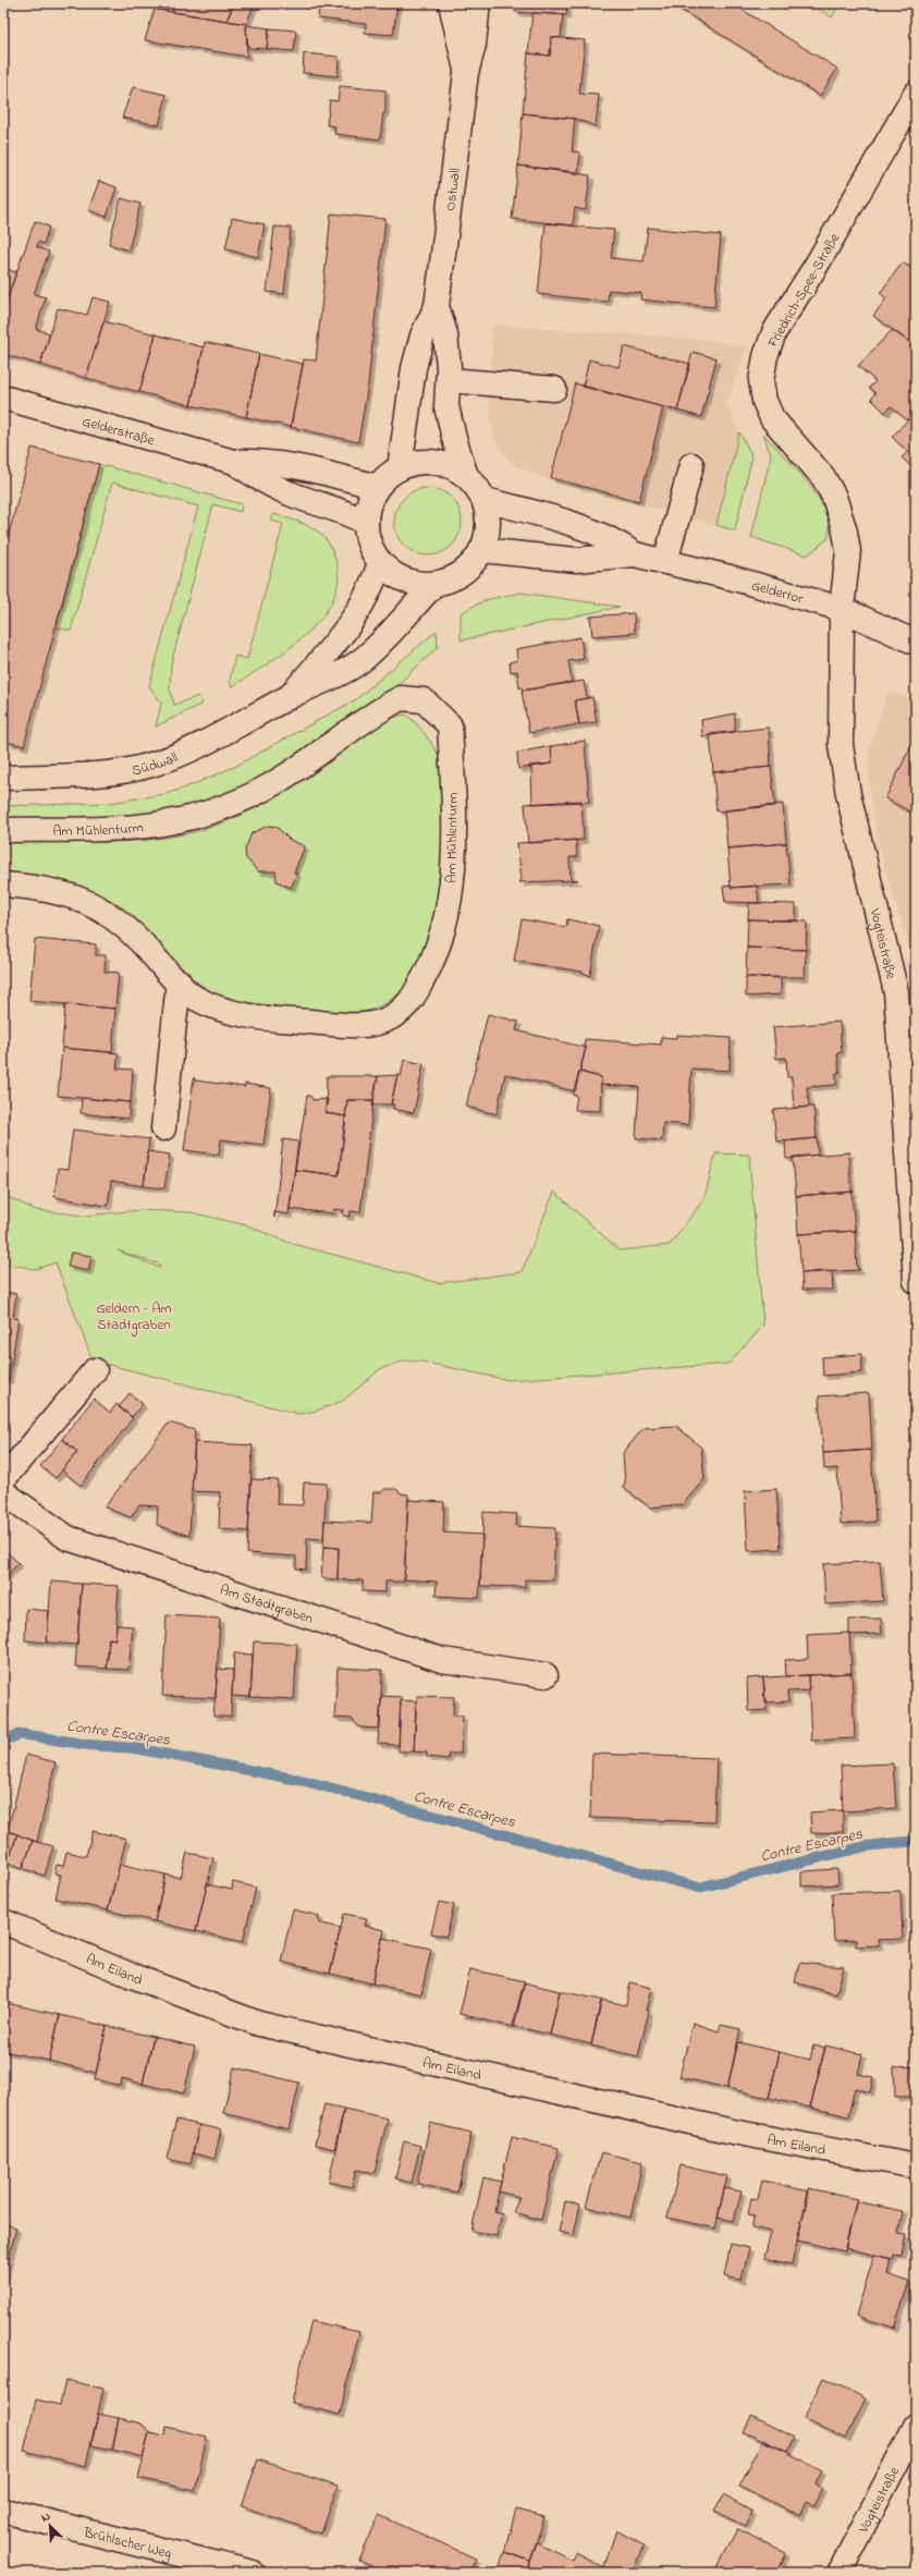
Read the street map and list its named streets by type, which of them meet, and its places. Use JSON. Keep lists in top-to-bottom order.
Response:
{
  "streets": {
    "street": [
      "Ostwall",
      "Friedrich-Spee-Straße",
      "Gelderstraße",
      "Geldertor",
      "Südwall",
      "Am Mühlenturm",
      "Vogteistraße",
      "Am Stadtgraben",
      "Am Eiland",
      "Brühlscher Weg"
    ]
  },
  "crossings": [
    ["Ostwall", "Gelderstraße"],
    ["Ostwall", "Geldertor"],
    ["Ostwall", "Südwall"],
    ["Friedrich-Spee-Straße", "Geldertor"],
    ["Friedrich-Spee-Straße", "Vogteistraße"],
    ["Gelderstraße", "Geldertor"],
    ["Gelderstraße", "Südwall"],
    ["Geldertor", "Südwall"],
    ["Geldertor", "Vogteistraße"]
  ],
  "water": ["Contre Escarpes"],
  "parks": ["Geldern - Am Stadtgraben"],
  "north": "top left"
}
